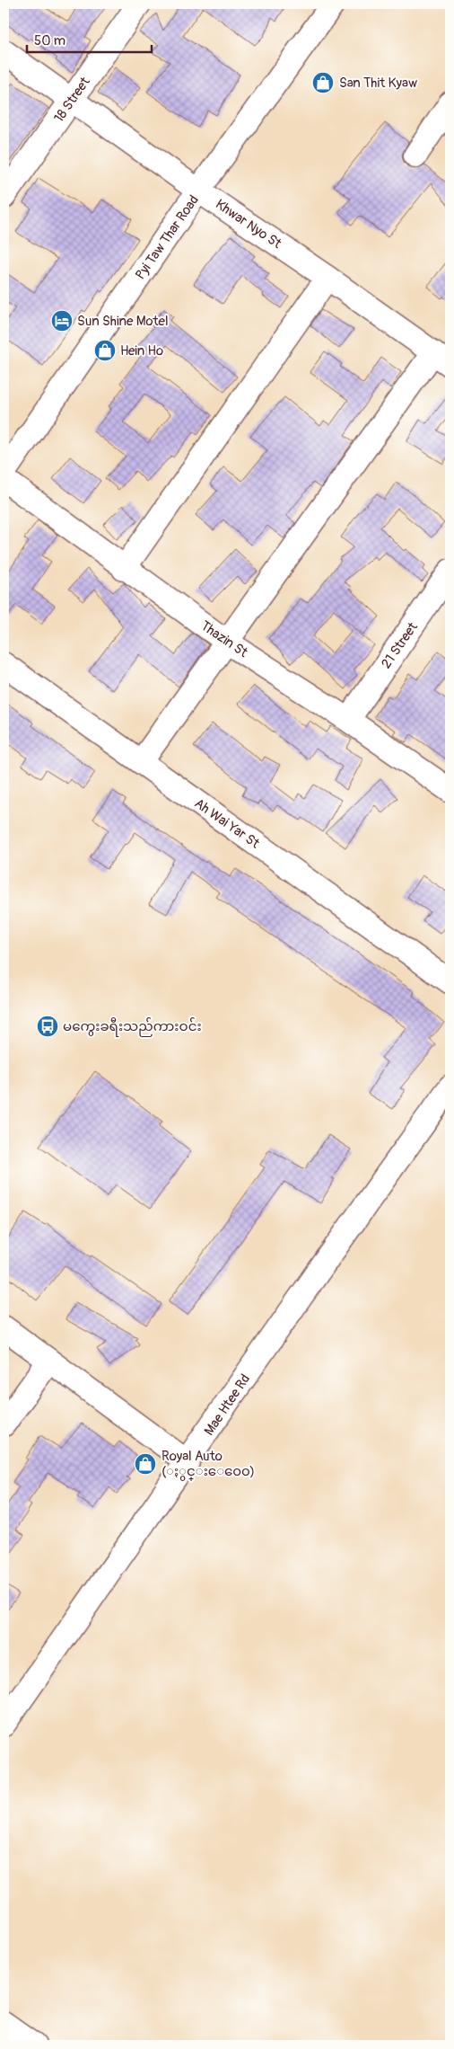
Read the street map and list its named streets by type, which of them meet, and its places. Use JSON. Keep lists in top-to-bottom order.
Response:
{
  "streets": {
    "street": [
      "18 Street",
      "Khwar Nyo St",
      "Pyi Taw Thar Road",
      "Thazin St",
      "21 Street",
      "Ah Wai Yar St",
      "Mae Htee Rd"
    ]
  },
  "crossings": [
    ["18 Street", "Khwar Nyo St"],
    ["Khwar Nyo St", "Pyi Taw Thar Road"],
    ["Thazin St", "21 Street"]
  ],
  "places": {
    "shop": ["San Thit Kyaw", "Hein Ho", "Royal Auto (ႏွင္းေ၀ေ၀)"],
    "hotel": ["Sun Shine Motel"],
    "bus stop": ["မကွေးခရီးသည်ကားဝင်း"]
  },
  "scale_bar": "50 m"
}
